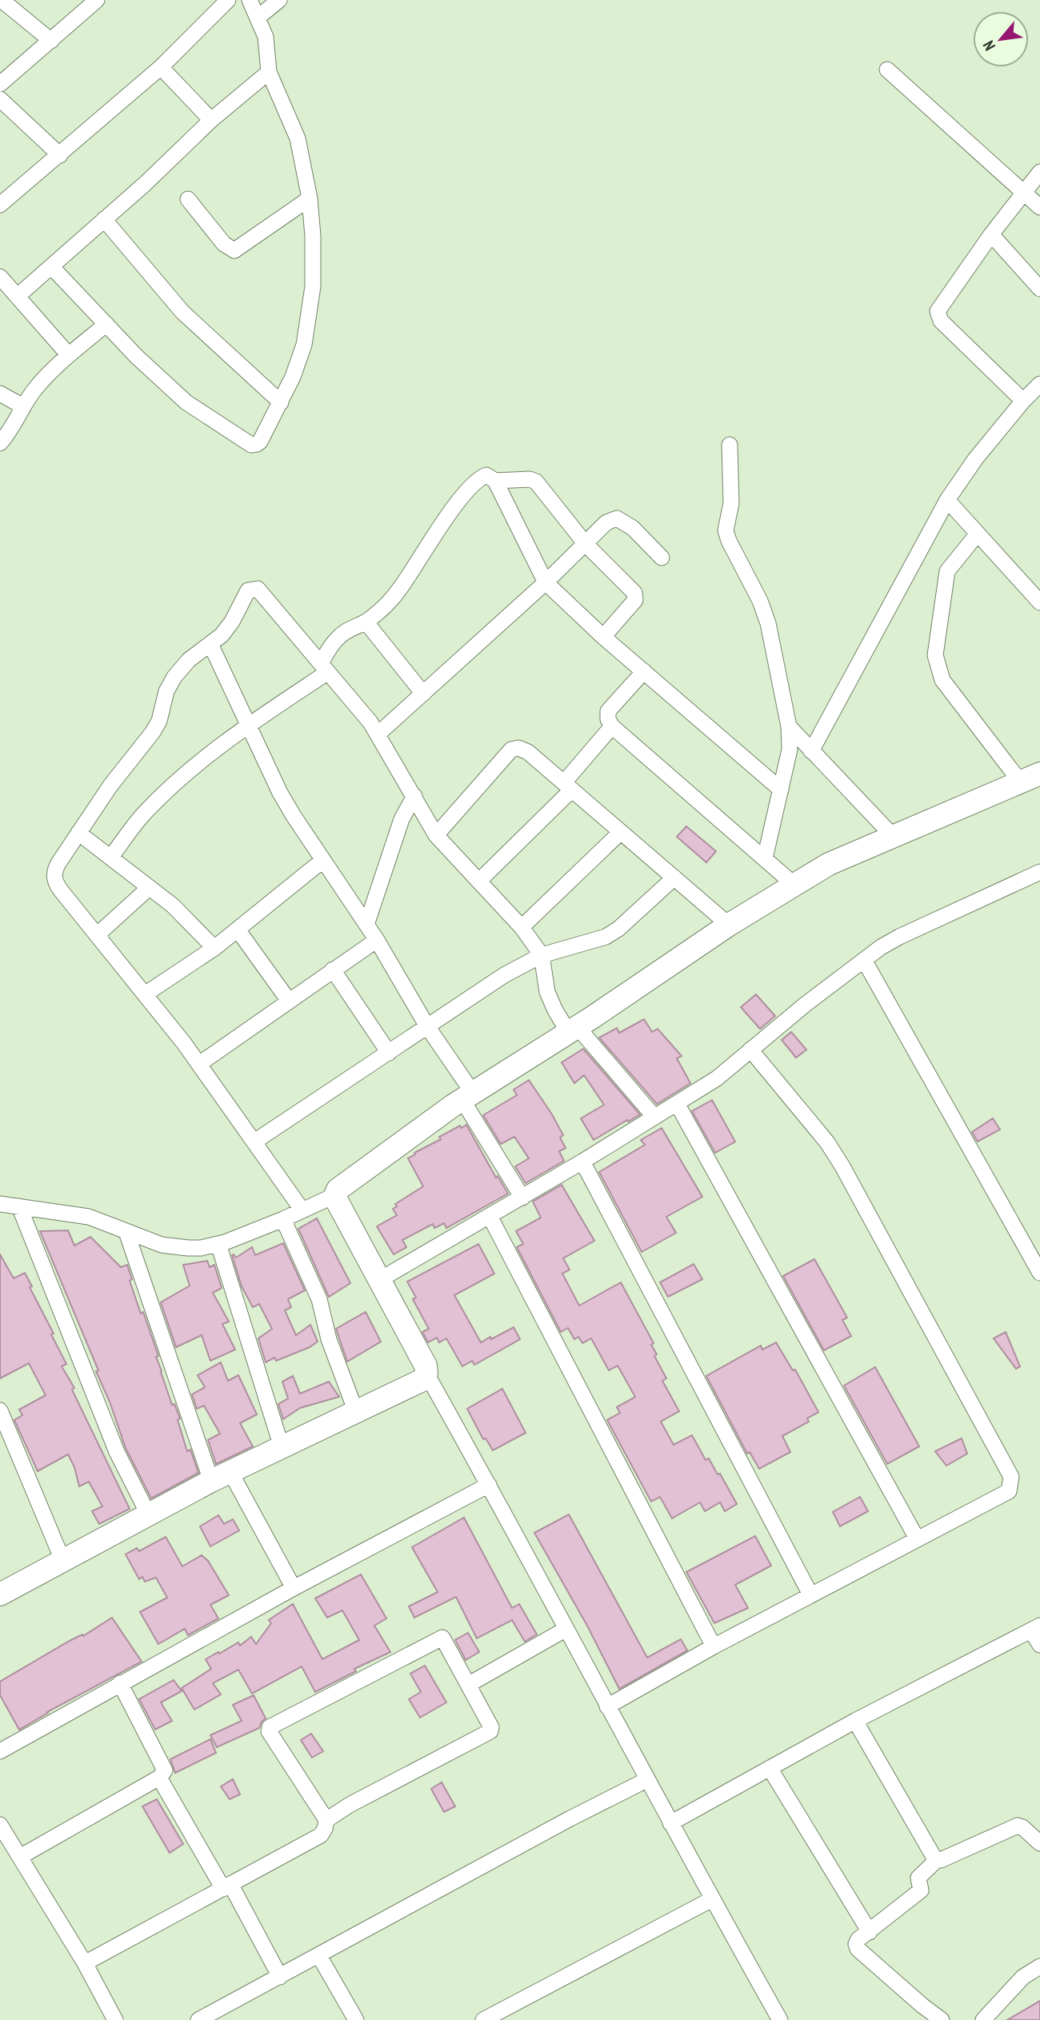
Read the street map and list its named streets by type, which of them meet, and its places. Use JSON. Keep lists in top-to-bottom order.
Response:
{
  "north": "bottom left"
}
